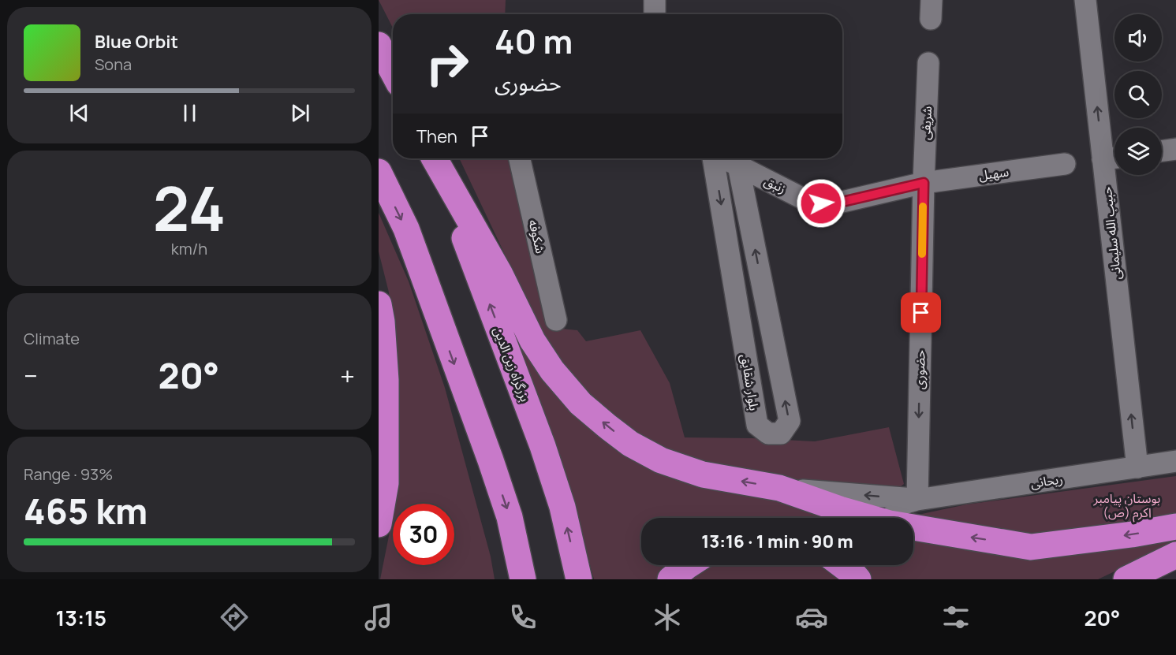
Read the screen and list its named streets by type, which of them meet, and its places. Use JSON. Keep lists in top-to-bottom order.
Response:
{
  "streets": {
    "highway": ["بزرگراه زین الدین"],
    "street": [
      "شریفی",
      "سهیل",
      "زنبق",
      "حبیب الله سلیمانی",
      "شکوفه",
      "حضوری",
      "بلوار شقایق",
      "ریحانی"
    ]
  },
  "crossings": [
    ["شریفی", "سهیل"],
    ["شریفی", "زنبق"],
    ["شریفی", "حضوری"],
    ["سهیل", "زنبق"],
    ["سهیل", "حضوری"],
    ["زنبق", "حضوری"],
    ["زنبق", "بلوار شقایق"],
    ["حبیب الله سلیمانی", "ریحانی"],
    ["حضوری", "ریحانی"]
  ],
  "one_way": ["حبیب الله سلیمانی", "حضوری"],
  "parks": ["بوستان پیامبر اکرم (ص)"],
  "page": {
    "turn": ["40 m", "حضوری"],
    "song": ["Blue Orbit", "Sona"],
    "then": "Then",
    "tile": [
      ["24", "km/h"],
      "Climate",
      ["Range · 93%", "465 km"]
    ],
    "heat": ["−", "20°", "+"],
    "limit": "30",
    "trip": "13:16 · 1 min · 90 m",
    "tabs": ["13:15", "20°"]
  }
}
